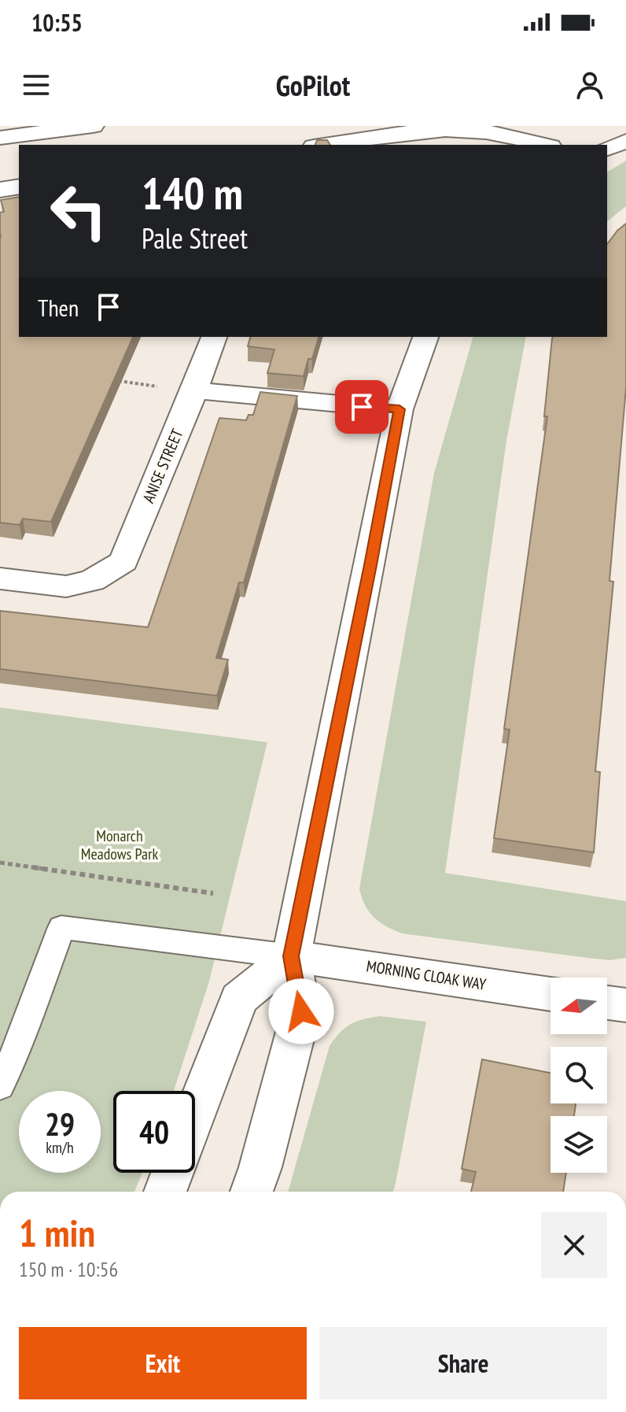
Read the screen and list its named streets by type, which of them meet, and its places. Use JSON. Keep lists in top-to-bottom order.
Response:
{
  "streets": {
    "main road": ["ANISE STREET", "MORNING CLOAK WAY"]
  },
  "parks": ["Monarch Meadows Park"],
  "north": "left",
  "page": {
    "status": "10:55",
    "header": "GoPilot",
    "turn": ["140 m", "Pale Street"],
    "then": "Then",
    "speed": "29 km/h",
    "limit": "40",
    "heading": ["1 min", "150 m · 10:56"],
    "buttons": ["Exit", "Share"]
  }
}
